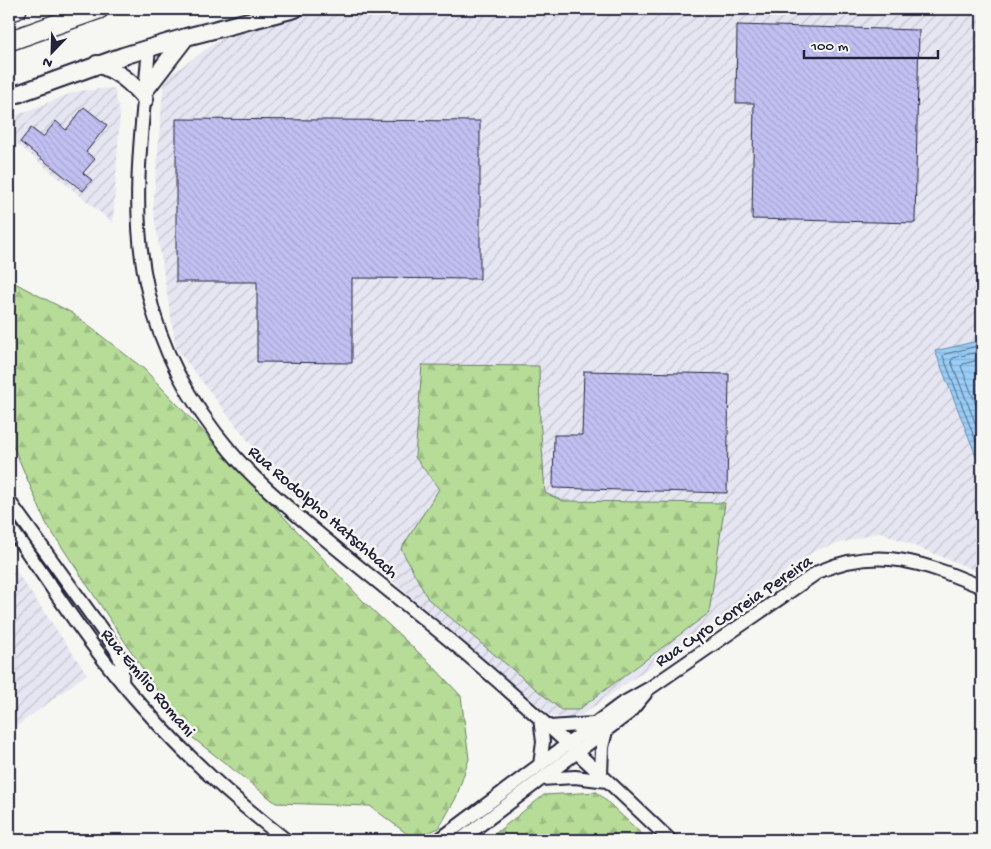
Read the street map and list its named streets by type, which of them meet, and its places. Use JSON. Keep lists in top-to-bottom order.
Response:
{
  "streets": {
    "street": ["Rua Rodolpho Hatschbach", "Rua Cyro Correia Pereira", "Rua Emílio Romani"]
  },
  "crossings": [
    ["Rua Rodolpho Hatschbach", "Rua Cyro Correia Pereira"]
  ],
  "scale_bar": "100 m",
  "north": "bottom left"
}
